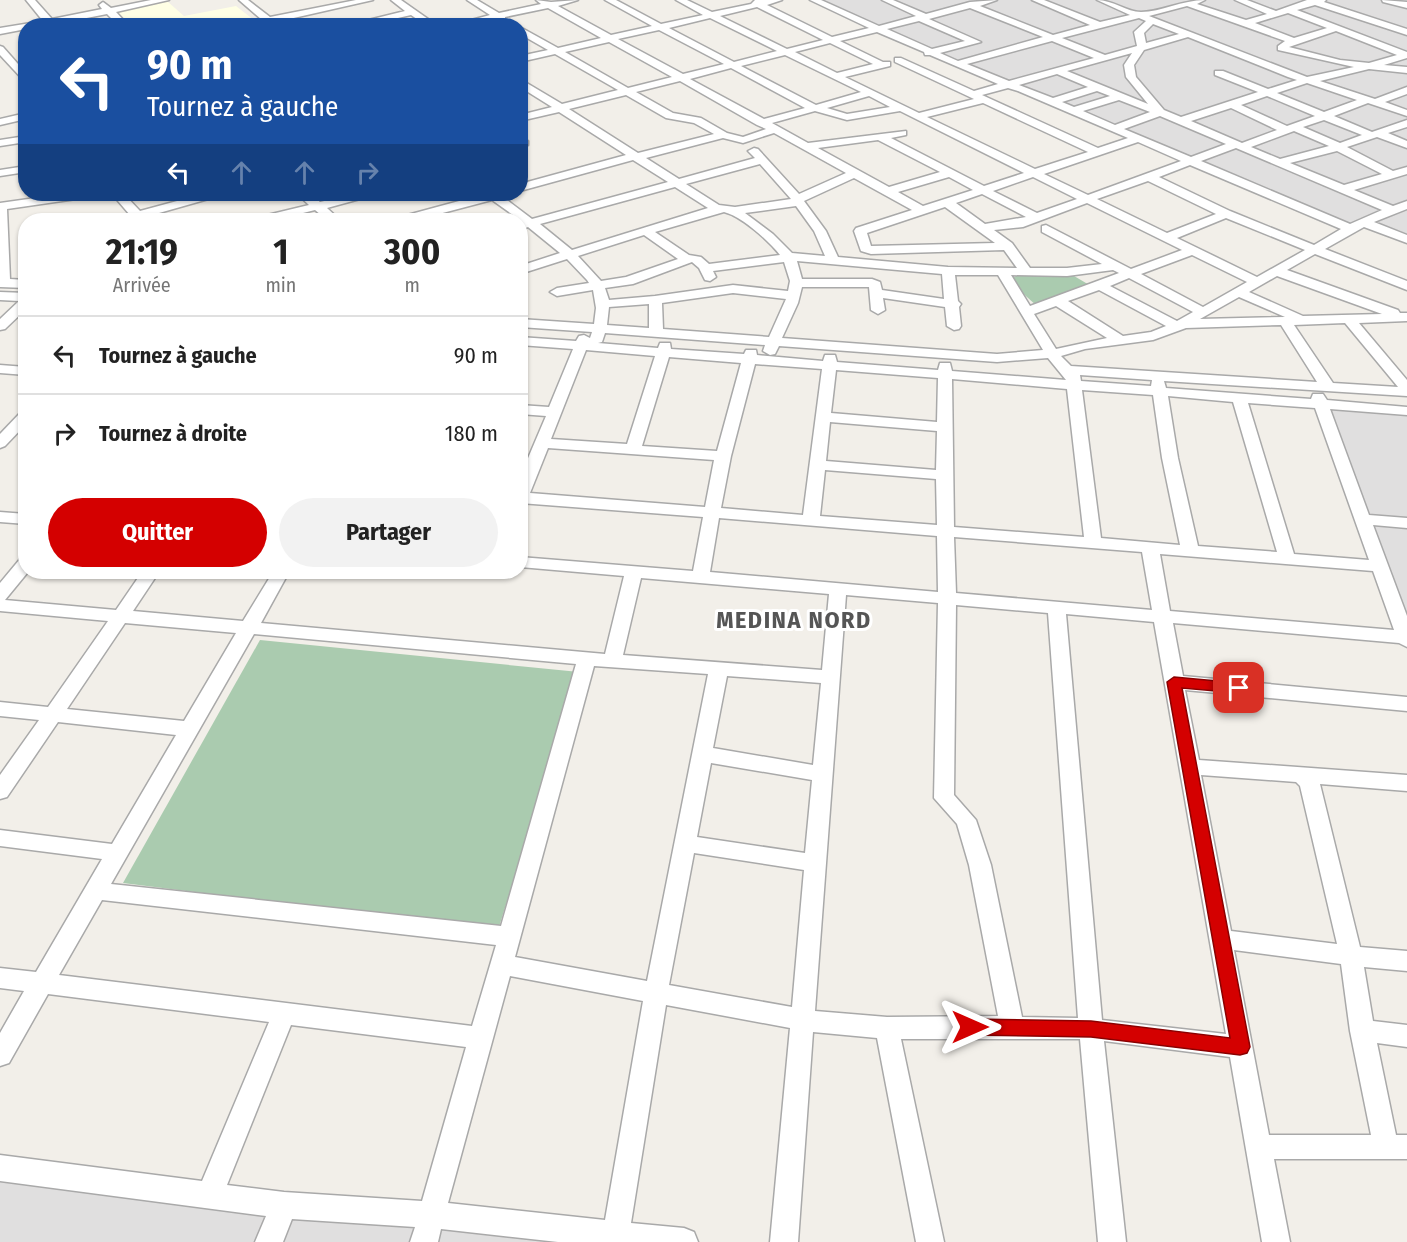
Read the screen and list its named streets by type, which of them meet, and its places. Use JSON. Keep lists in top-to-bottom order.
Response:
{
  "districts": ["MEDINA NORD"],
  "page": {
    "turn": ["90 m", "Tournez à gauche"],
    "eta": [
      "21:19",
      "Arrivée",
      "1",
      "min",
      "300",
      "m"
    ],
    "list": [
      {
        "name": "Tournez à gauche",
        "value": "90 m"
      },
      {
        "name": "Tournez à droite",
        "value": "180 m"
      }
    ],
    "buttons": ["Quitter", "Partager"]
  }
}
